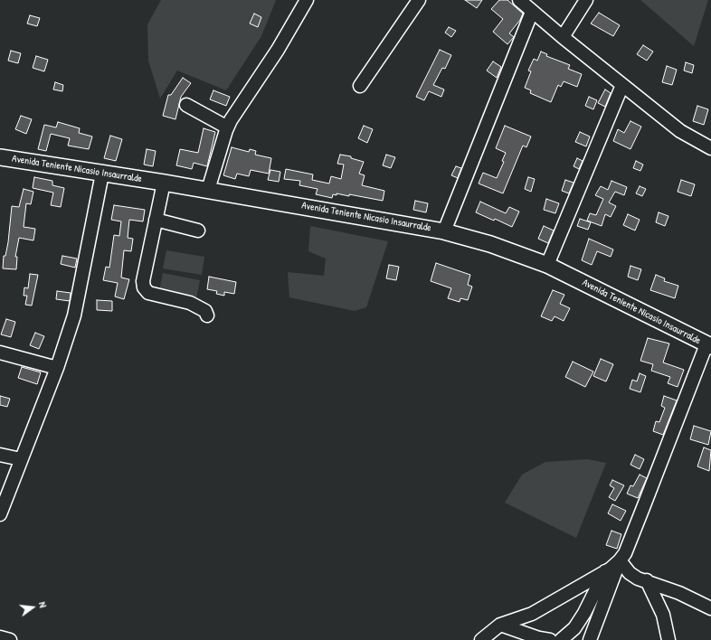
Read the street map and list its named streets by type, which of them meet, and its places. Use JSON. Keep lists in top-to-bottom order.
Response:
{
  "streets": {
    "main road": ["Avenida Teniente Nicasio Insaurralde"]
  },
  "north": "right"
}
